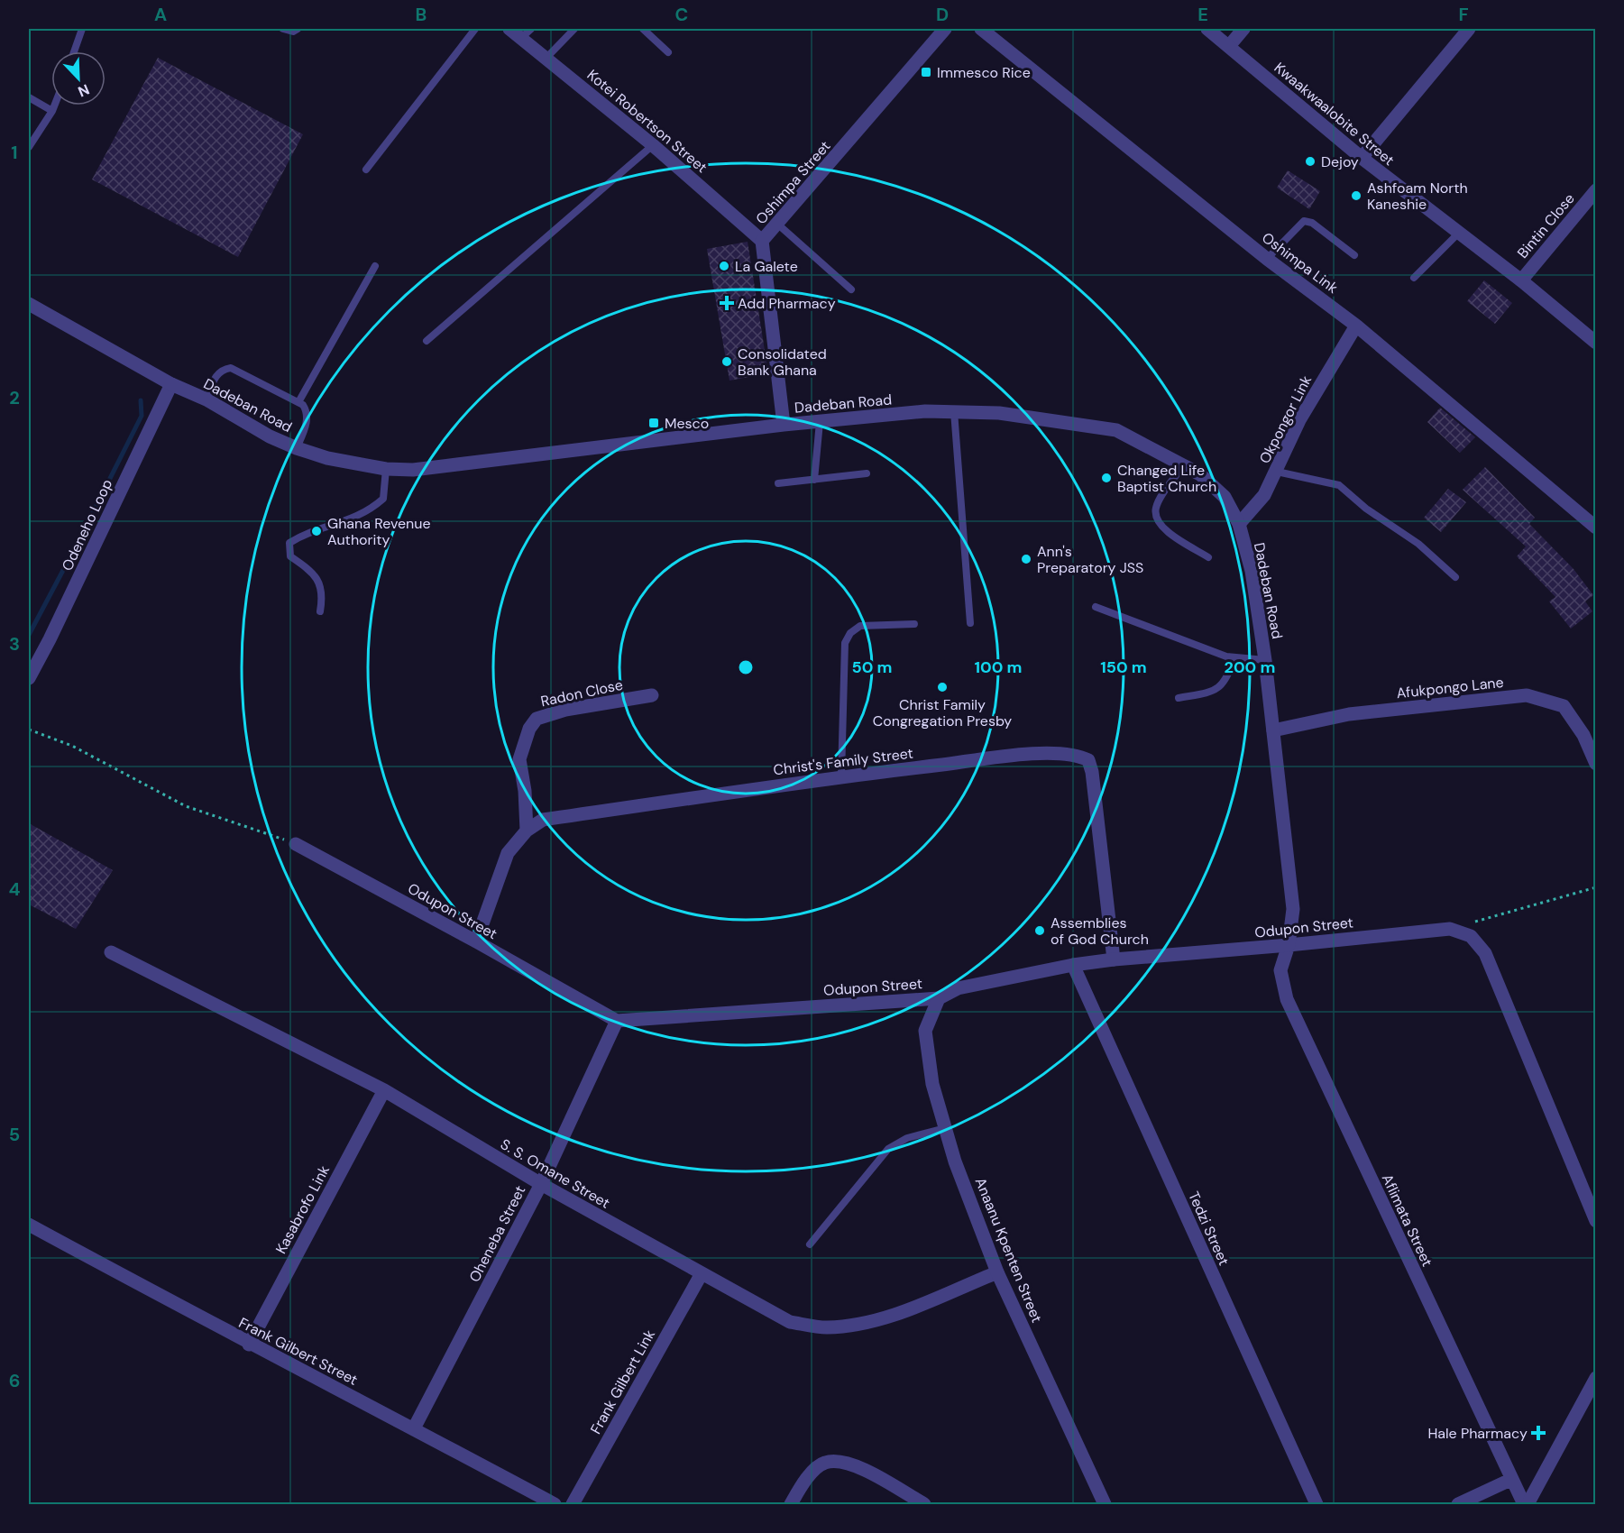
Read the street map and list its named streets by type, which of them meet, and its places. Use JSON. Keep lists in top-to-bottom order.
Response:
{
  "streets": {
    "street": [
      "Kwaakwaalobite Street",
      "Kotei Robertson Street",
      "Oshimpa Street",
      "Bintin Close",
      "Oshimpa Link",
      "Dadeban Road",
      "Okpongor Link",
      "Odeneho Loop",
      "Afukpongo Lane",
      "Radon Close",
      "Christ's Family Street",
      "Odupon Street",
      "S. S. Omane Street",
      "Kasabrofo Link",
      "Aflimata Street",
      "Tedzi Street",
      "Oheneba Street",
      "Anaanu Kpenten Street",
      "Frank Gilbert Street",
      "Frank Gilbert Link"
    ]
  },
  "crossings": [
    ["Kwaakwaalobite Street", "Bintin Close"],
    ["Kotei Robertson Street", "Oshimpa Street"],
    ["Oshimpa Street", "Dadeban Road"],
    ["Oshimpa Link", "Okpongor Link"],
    ["Dadeban Road", "Okpongor Link"],
    ["Dadeban Road", "Odeneho Loop"],
    ["Dadeban Road", "Afukpongo Lane"],
    ["Dadeban Road", "Odupon Street"],
    ["Dadeban Road", "Aflimata Street"],
    ["Radon Close", "Christ's Family Street"],
    ["Christ's Family Street", "Odupon Street"],
    ["Odupon Street", "Aflimata Street"],
    ["Odupon Street", "Tedzi Street"],
    ["Odupon Street", "Oheneba Street"],
    ["Odupon Street", "Anaanu Kpenten Street"],
    ["S. S. Omane Street", "Kasabrofo Link"],
    ["S. S. Omane Street", "Oheneba Street"],
    ["S. S. Omane Street", "Anaanu Kpenten Street"],
    ["S. S. Omane Street", "Frank Gilbert Link"],
    ["Kasabrofo Link", "Frank Gilbert Street"],
    ["Oheneba Street", "Frank Gilbert Street"]
  ],
  "places": {
    "transit": ["Immesco Rice", "Mesco"],
    "other": [
      "Dejoy",
      "Ashfoam North Kaneshie",
      "La Galete",
      "Consolidated Bank Ghana",
      "Changed Life Baptist Church",
      "Ghana Revenue Authority",
      "Ann's Preparatory JSS",
      "Christ Family Congregation Presby",
      "Assemblies of God Church"
    ],
    "health": ["Add Pharmacy", "Hale Pharmacy"]
  },
  "north": "bottom right",
  "grid": {
    "columns": [
      "A",
      "B",
      "C",
      "D",
      "E",
      "F"
    ],
    "rows": [
      "1",
      "2",
      "3",
      "4",
      "5",
      "6"
    ]
  },
  "rings": [
    "50 m",
    "100 m",
    "150 m",
    "200 m"
  ]
}
